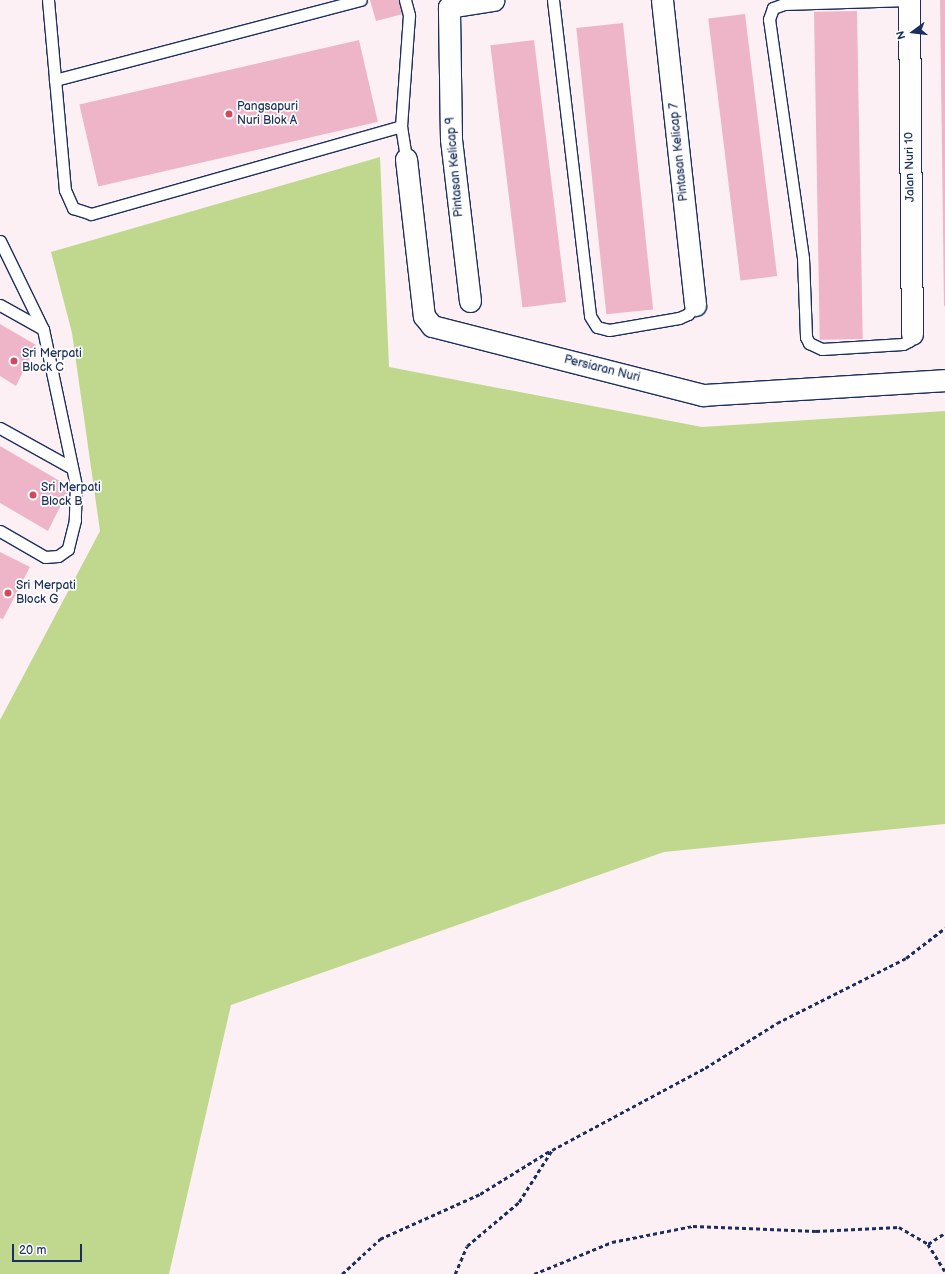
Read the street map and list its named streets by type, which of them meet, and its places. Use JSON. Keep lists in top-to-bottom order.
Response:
{
  "streets": {
    "street": [
      "Pintasan Kelicap 7",
      "Pintasan Kelicap 9",
      "Jalan Nuri 10",
      "Persiaran Nuri"
    ]
  },
  "places": [
    "Pangsapuri Nuri Blok A",
    "Sri Merpati Block C",
    "Sri Merpati Block B",
    "Sri Merpati Block G"
  ],
  "scale_bar": "20 m",
  "north": "left"
}
